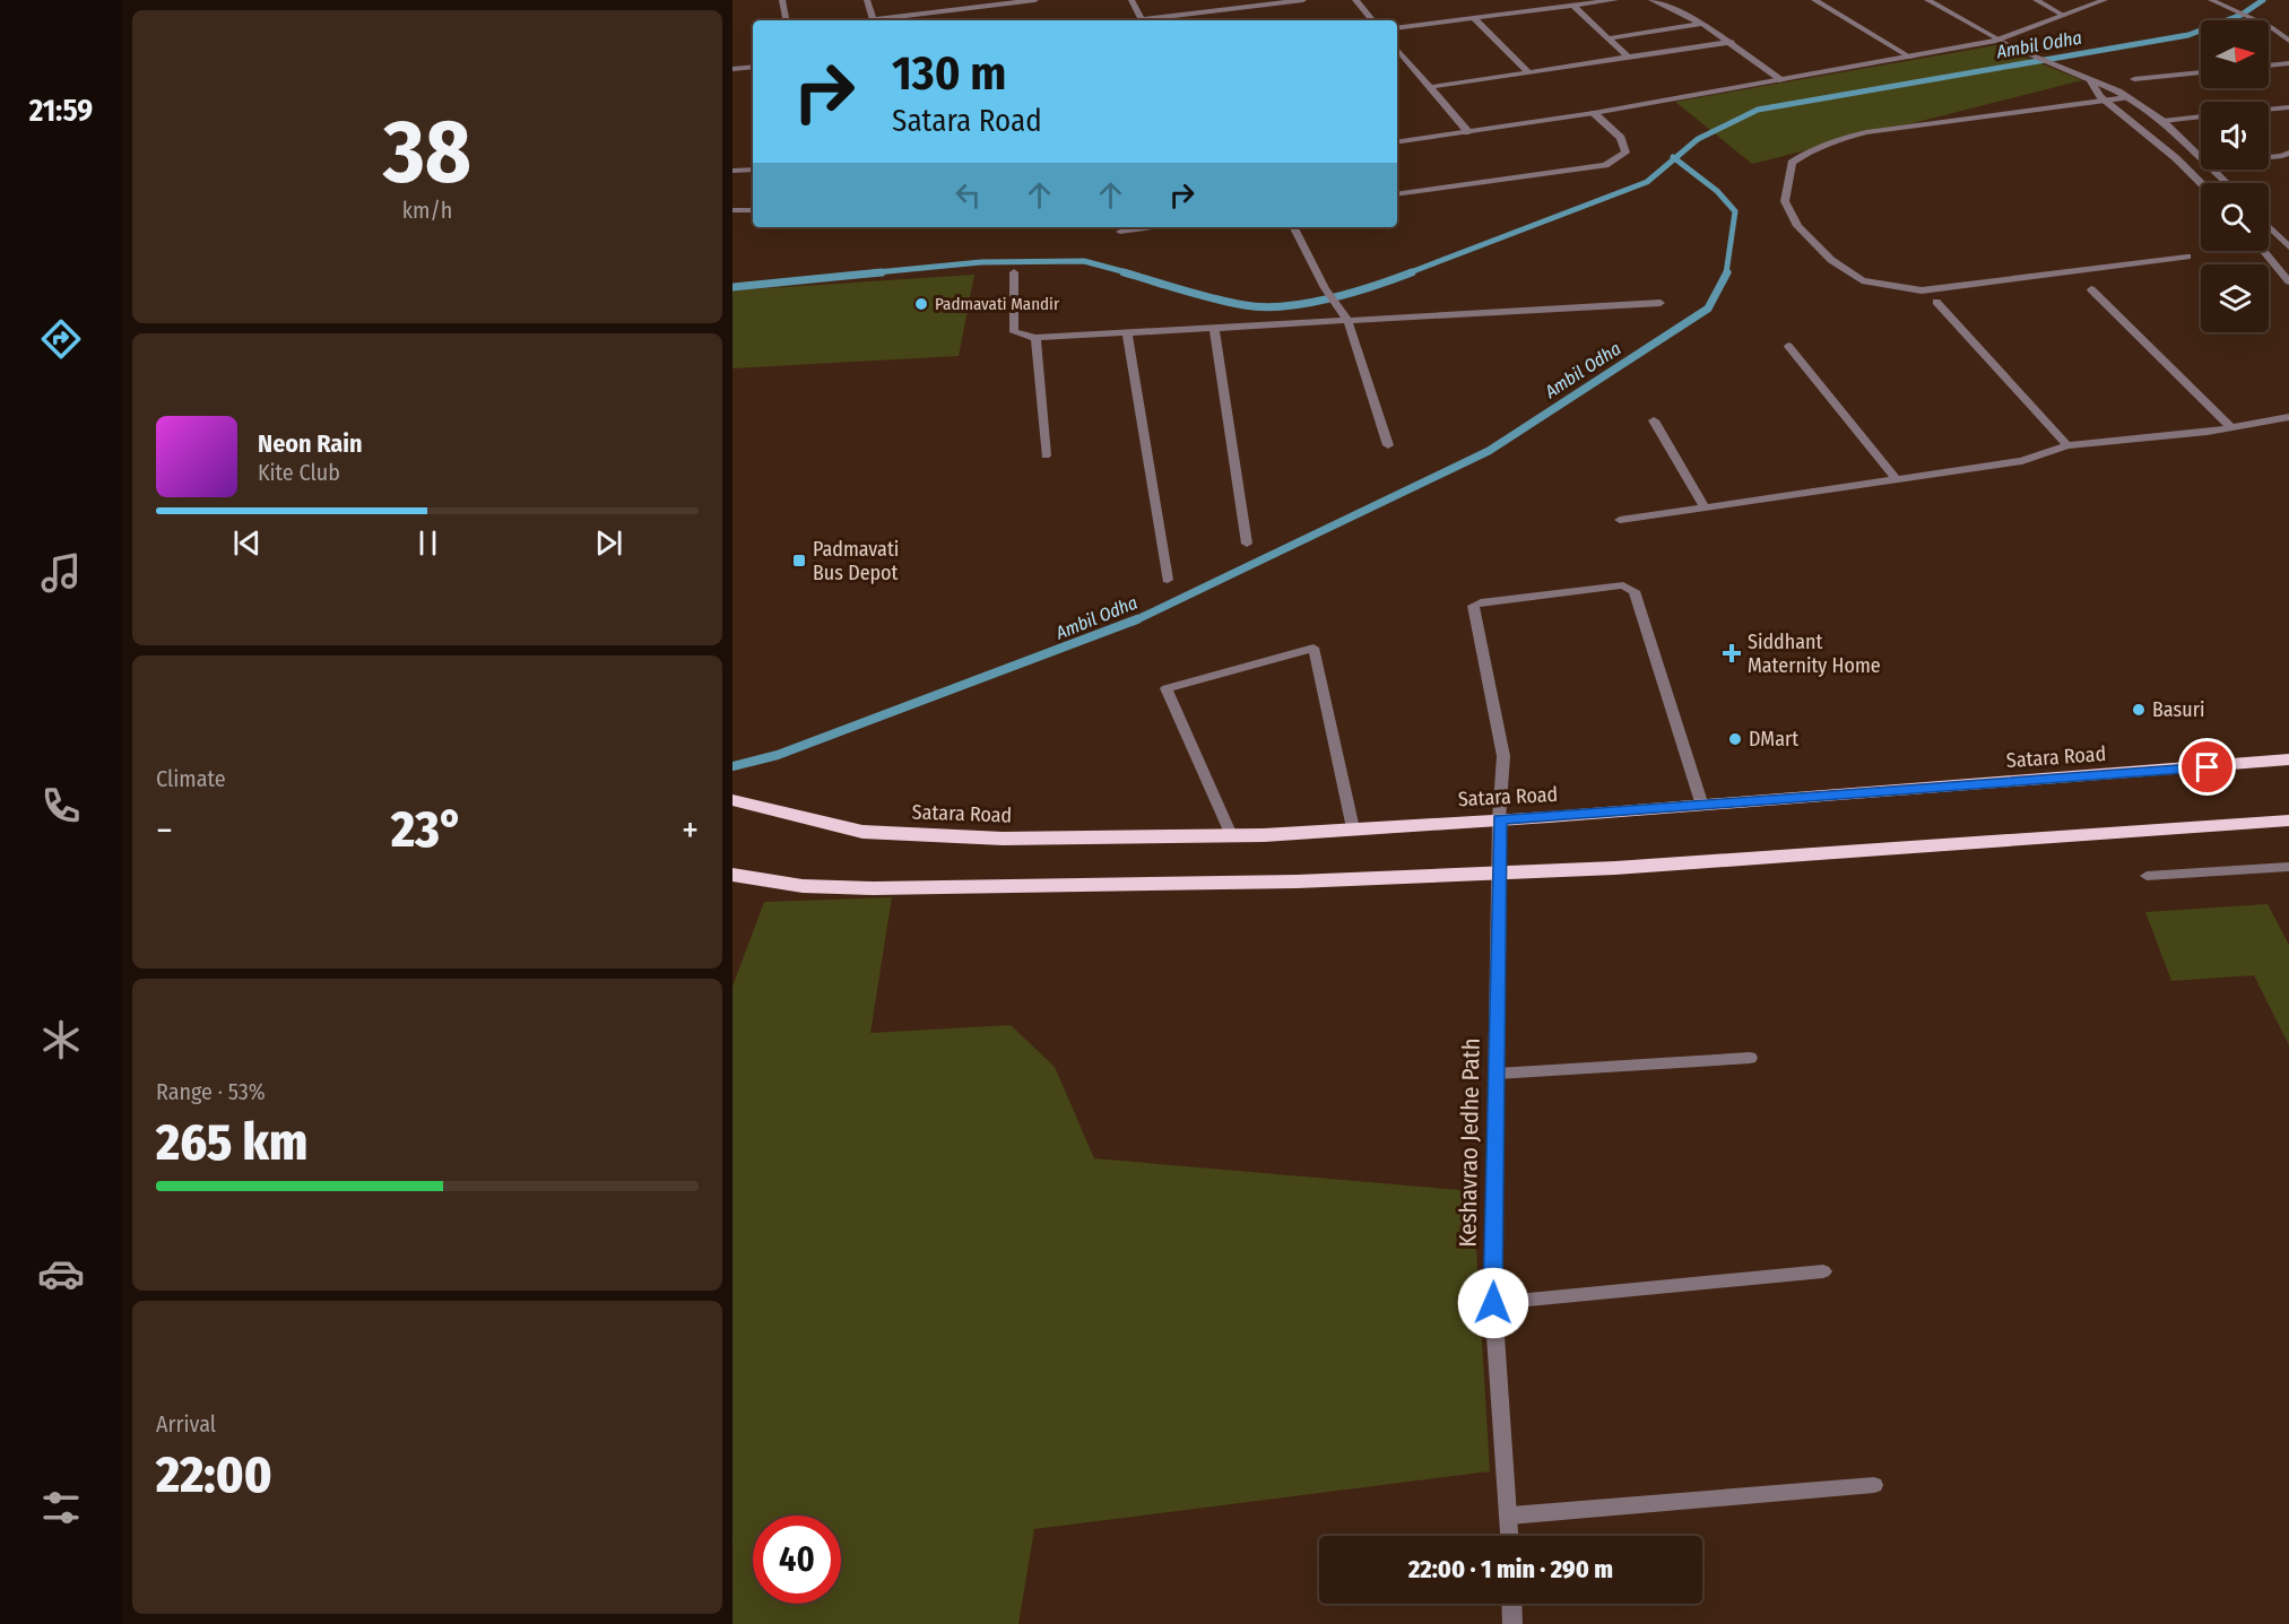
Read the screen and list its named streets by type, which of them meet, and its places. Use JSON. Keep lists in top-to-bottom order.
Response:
{
  "streets": {
    "highway": ["Satara Road"],
    "street": ["Keshavrao Jedhe Path"]
  },
  "crossings": [
    ["Satara Road", "Keshavrao Jedhe Path"]
  ],
  "water": ["Ambil Odha"],
  "places": {
    "other": ["Padmavati Mandir", "Basuri", "DMart"],
    "transit": ["Padmavati Bus Depot"],
    "health": ["Siddhant Maternity Home"]
  },
  "north": "right",
  "page": {
    "tabs": "21:59",
    "tile": [
      ["38", "km/h"],
      "Climate",
      ["Range · 53%", "265 km"],
      ["Arrival", "22:00"]
    ],
    "turn": ["130 m", "Satara Road"],
    "song": ["Neon Rain", "Kite Club"],
    "heat": ["−", "23°", "+"],
    "limit": "40",
    "trip": "22:00 · 1 min · 290 m"
  }
}
